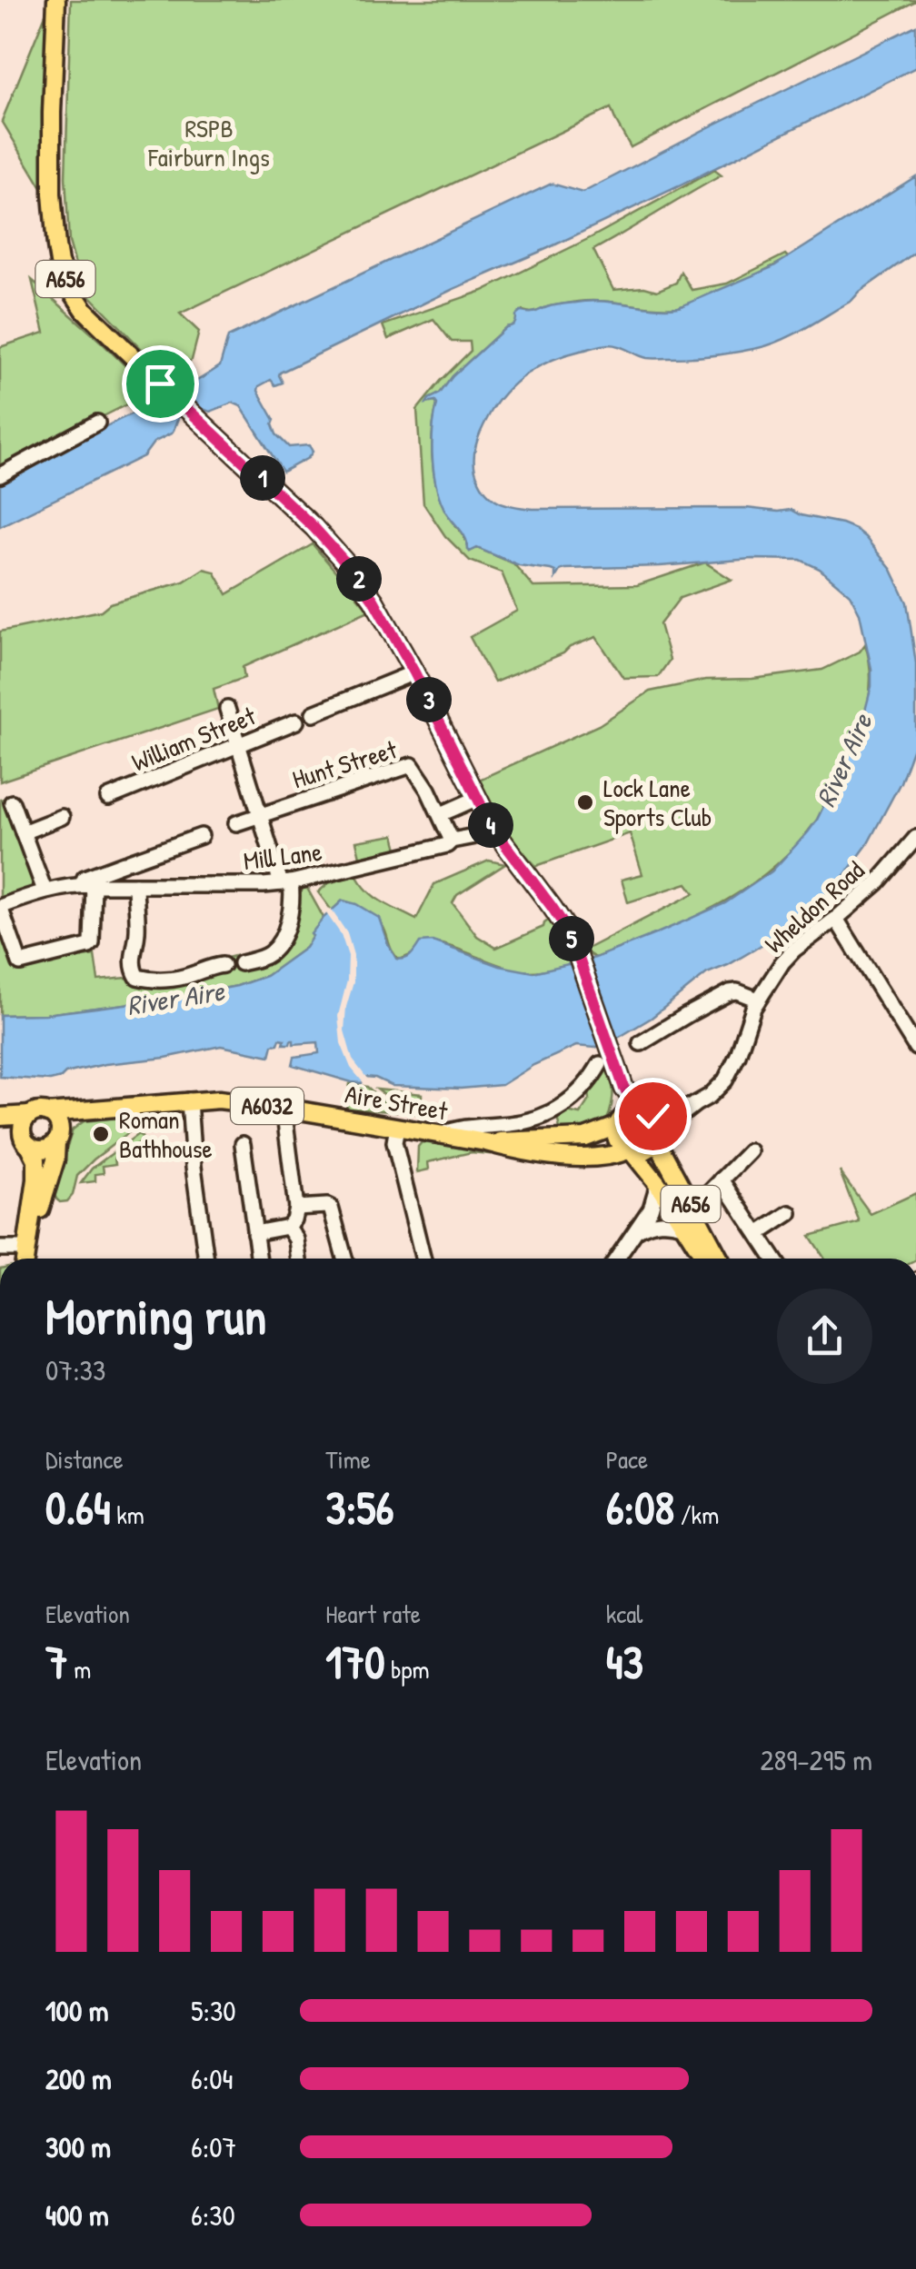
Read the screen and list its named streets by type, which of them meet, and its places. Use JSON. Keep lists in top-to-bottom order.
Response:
{
  "streets": {
    "main road": ["A656", "Aire Street", "A6032"],
    "street": [
      "William Street",
      "Hunt Street",
      "Mill Lane",
      "Wheldon Road"
    ]
  },
  "crossings": [
    ["A656", "Wheldon Road"],
    ["A656", "Aire Street"],
    ["Hunt Street", "Mill Lane"],
    ["Wheldon Road", "Aire Street"],
    ["Aire Street", "A6032"]
  ],
  "water": ["River Aire"],
  "parks": ["RSPB Fairburn Ings"],
  "places": ["Lock Lane Sports Club", "Roman Bathhouse"],
  "page": {
    "pins": [
      "1",
      "2",
      "3",
      "4",
      "5"
    ],
    "heading": ["Morning run", "07:33"],
    "stats": [
      ["Distance", "0.64 km"],
      ["Time", "3:56"],
      ["Pace", "6:08 /km"],
      ["Elevation", "7 m"],
      ["Heart rate", "170 bpm"],
      ["kcal", "43"]
    ],
    "chart": ["Elevation", "289–295 m"],
    "list": [
      {
        "name": "100 m",
        "note": "5:30"
      },
      {
        "name": "200 m",
        "note": "6:04"
      },
      {
        "name": "300 m",
        "note": "6:07"
      },
      {
        "name": "400 m",
        "note": "6:30"
      }
    ]
  }
}
